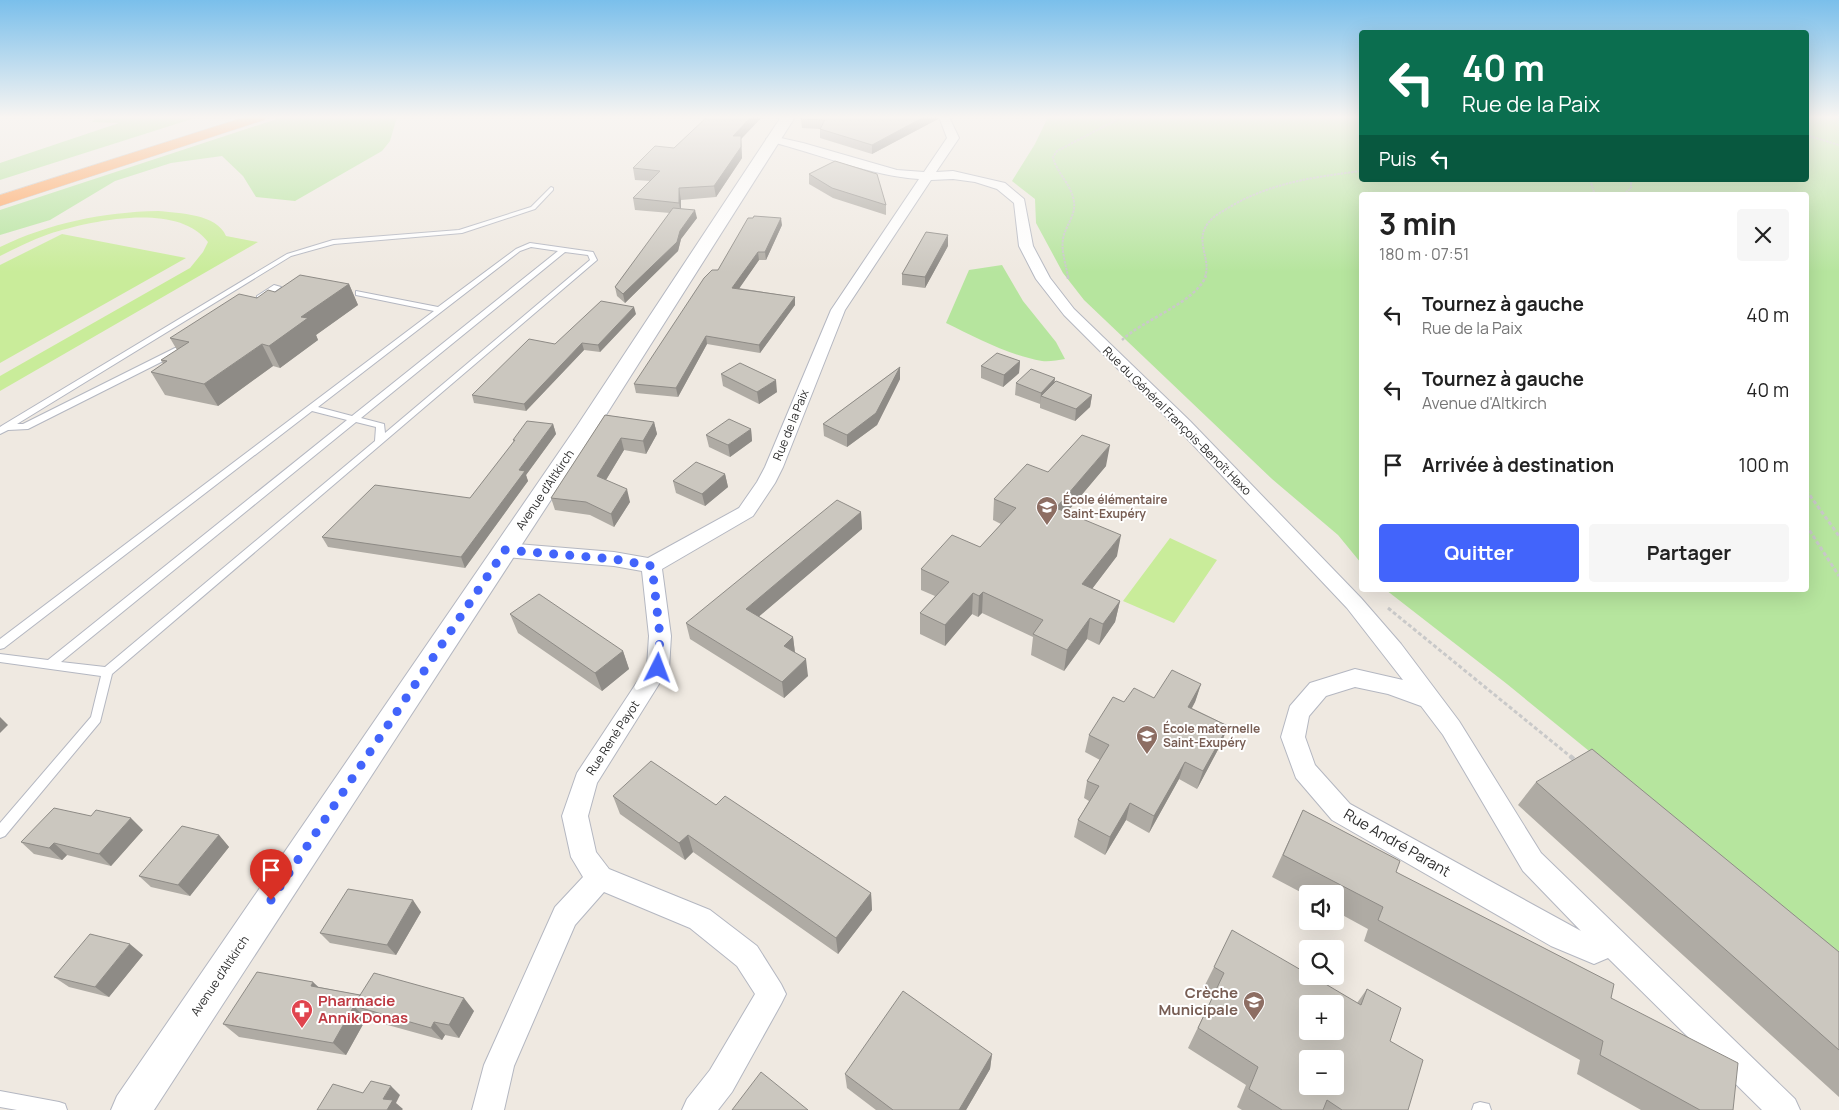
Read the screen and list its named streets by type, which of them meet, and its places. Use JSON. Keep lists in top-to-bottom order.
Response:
{
  "streets": {
    "street": [
      "Rue du Général François-Benoît Haxo",
      "Rue de la Paix",
      "Avenue d'Altkirch",
      "Rue René Payot",
      "Rue André Parant"
    ]
  },
  "crossings": [
    ["Rue du Général François-Benoît Haxo", "Rue de la Paix"],
    ["Rue du Général François-Benoît Haxo", "Rue André Parant"],
    ["Rue de la Paix", "Rue René Payot"]
  ],
  "places": {
    "school or university": ["École élémentaire Saint-Exupéry", "École maternelle Saint-Exupéry", "Crèche Municipale"],
    "pharmacy": ["Pharmacie Annik Donas"]
  },
  "page": {
    "turn": ["40 m", "Rue de la Paix"],
    "then": "Puis",
    "heading": ["3 min", "180 m · 07:51"],
    "list": [
      {
        "name": "Tournez à gauche",
        "note": "Rue de la Paix",
        "value": "40 m"
      },
      {
        "name": "Tournez à gauche",
        "note": "Avenue d'Altkirch",
        "value": "40 m"
      },
      {
        "name": "Arrivée à destination",
        "value": "100 m"
      }
    ],
    "buttons": ["Quitter", "Partager"],
    "map_buttons": ["+", "−"]
  }
}
